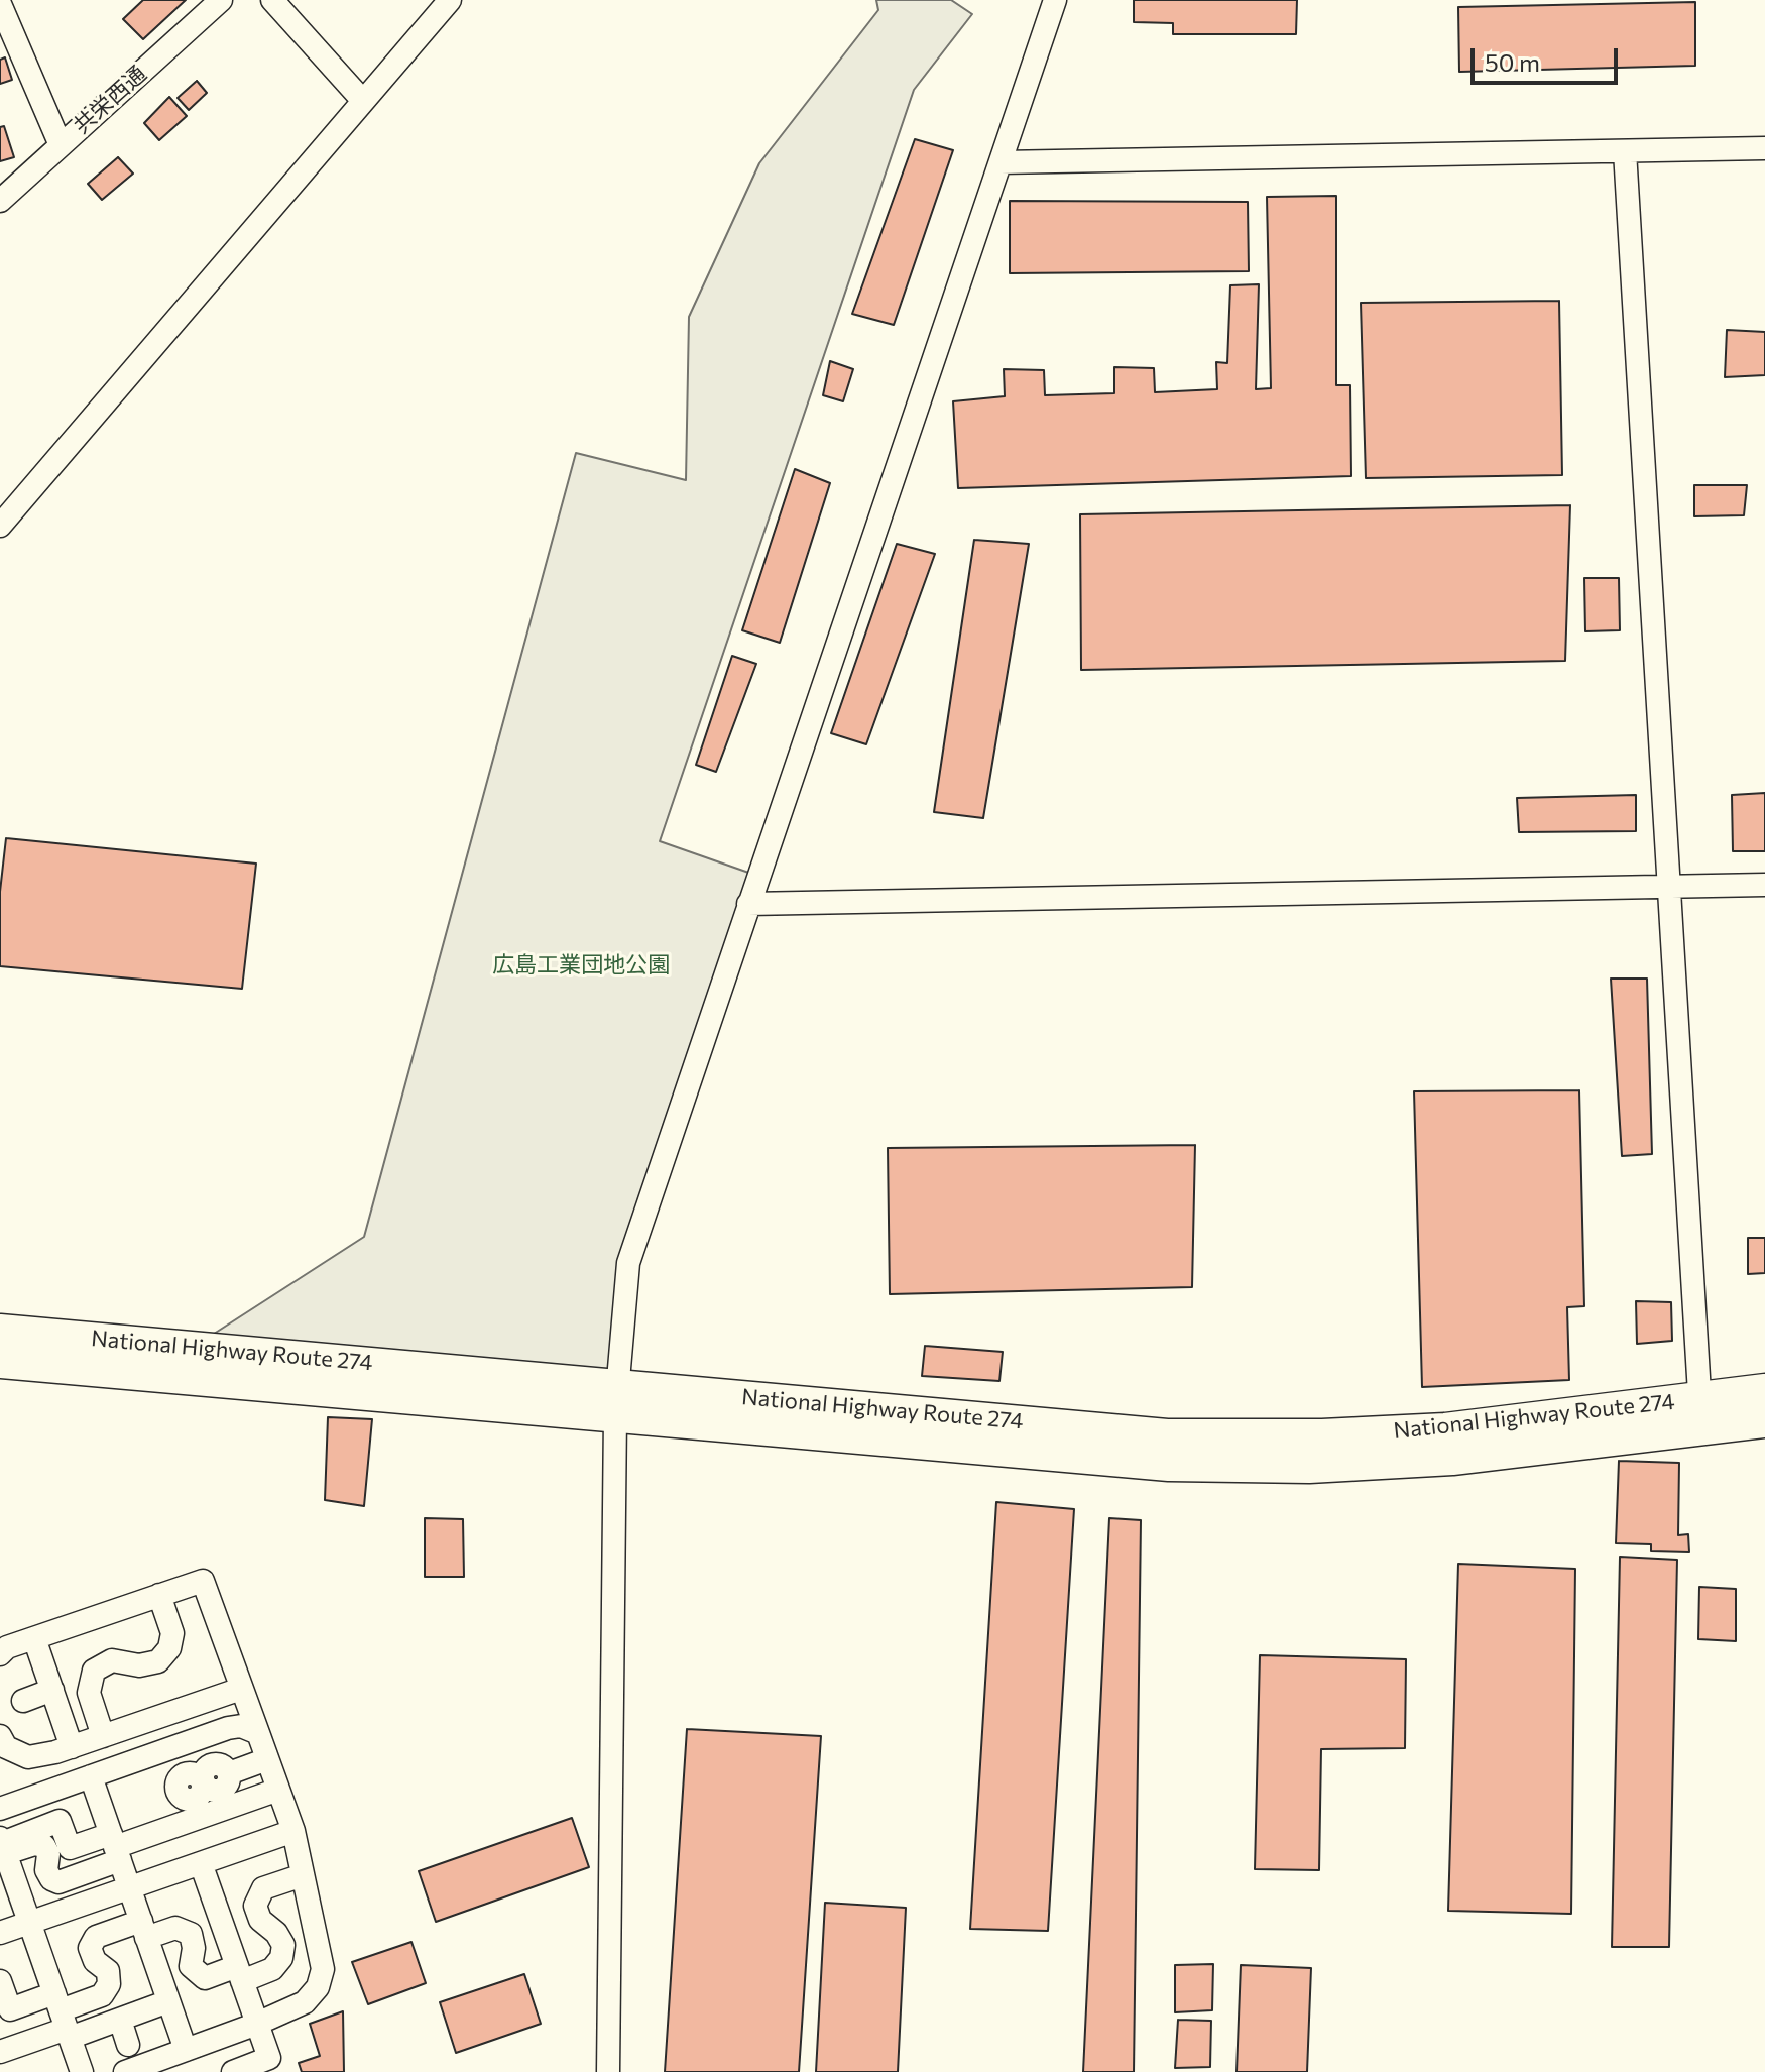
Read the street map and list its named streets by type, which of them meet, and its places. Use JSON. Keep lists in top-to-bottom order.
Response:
{
  "streets": {
    "highway": ["National Highway Route 274"],
    "street": ["共栄西通"]
  },
  "parks": ["広島工業団地公園"],
  "scale_bar": "50 m"
}
